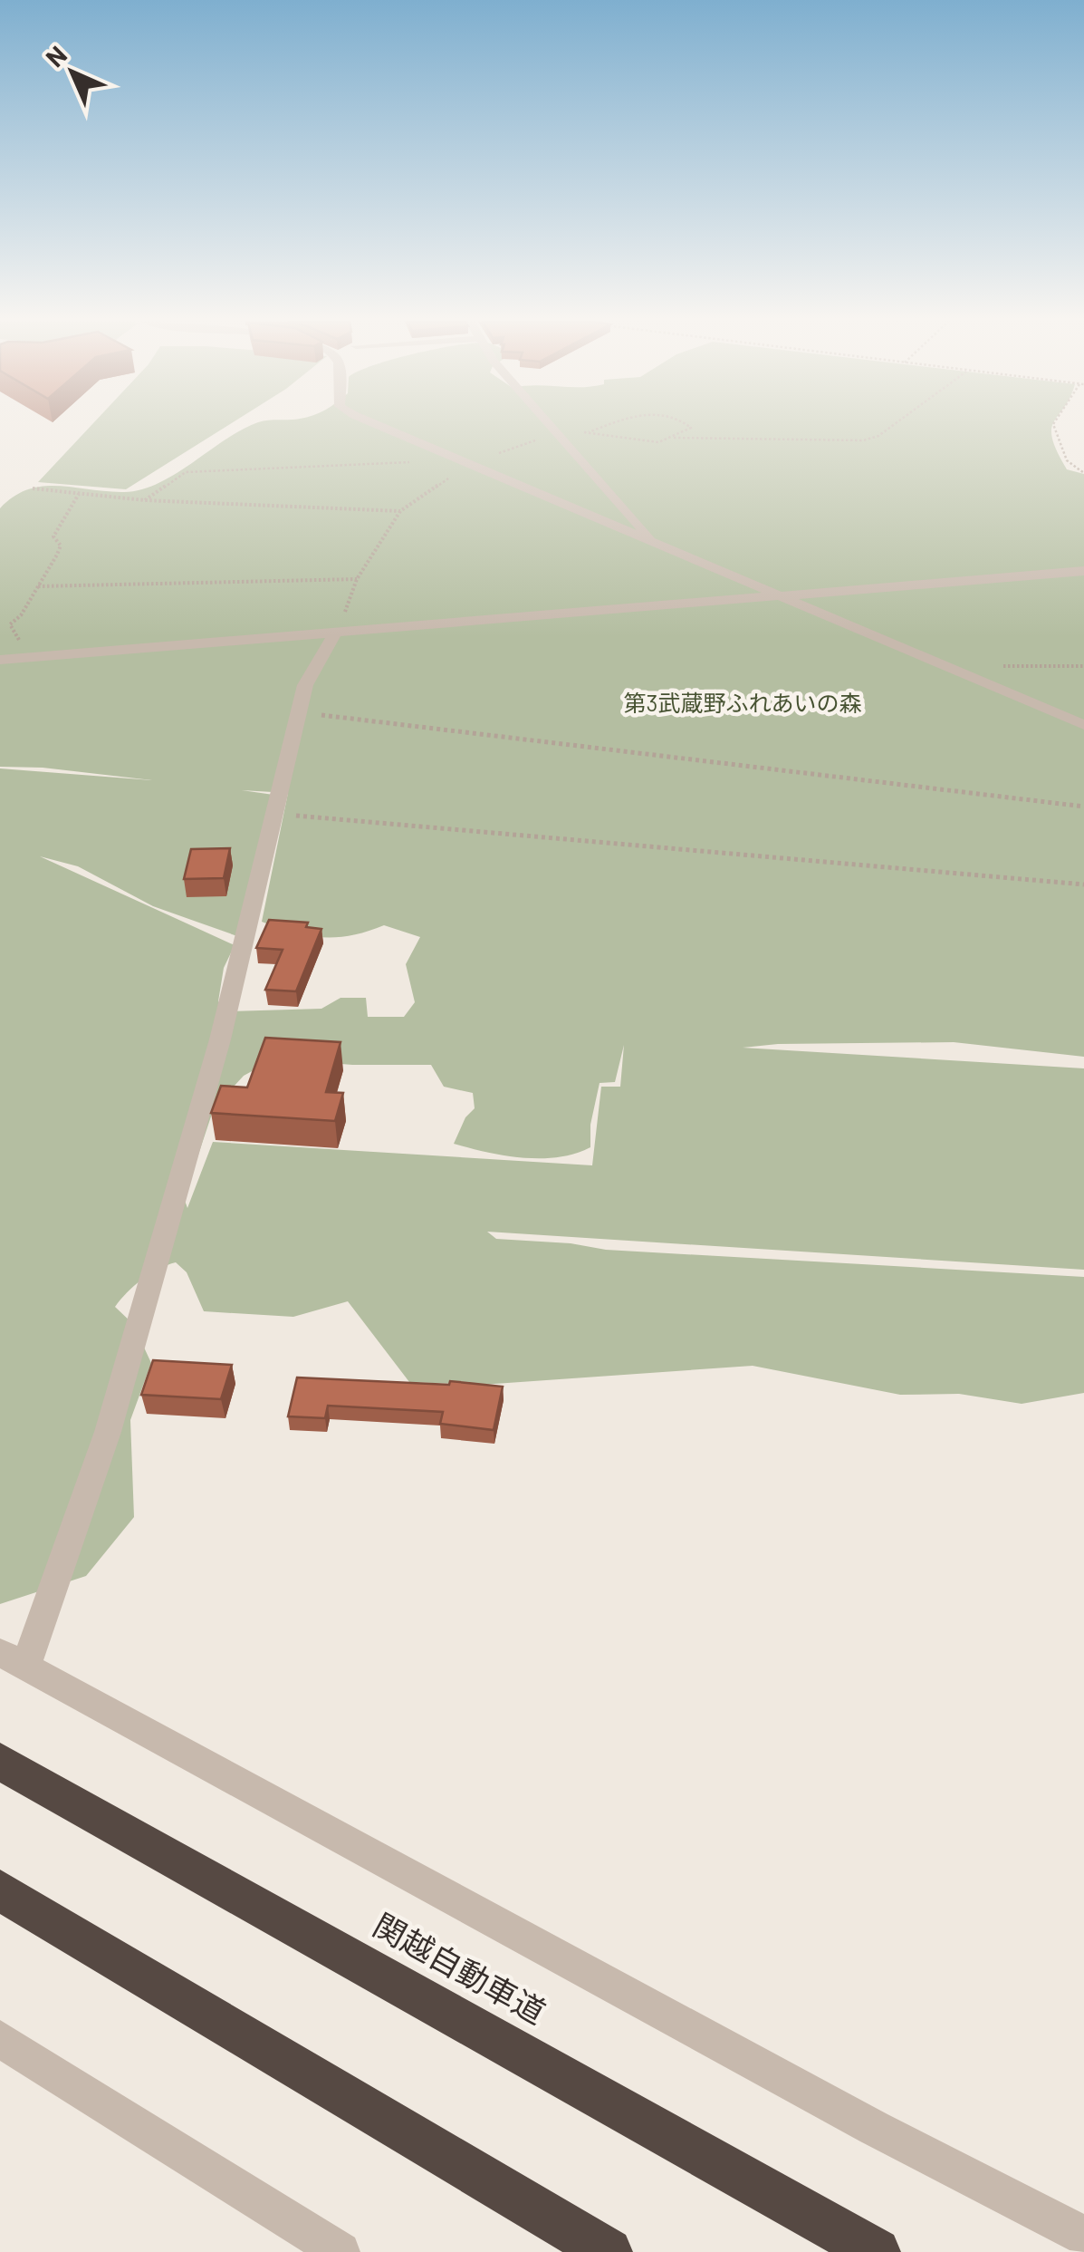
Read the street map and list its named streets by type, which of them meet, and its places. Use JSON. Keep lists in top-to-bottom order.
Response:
{
  "streets": {
    "highway": ["関越自動車道"]
  },
  "parks": ["第3武蔵野ふれあいの森"],
  "north": "top left"
}
